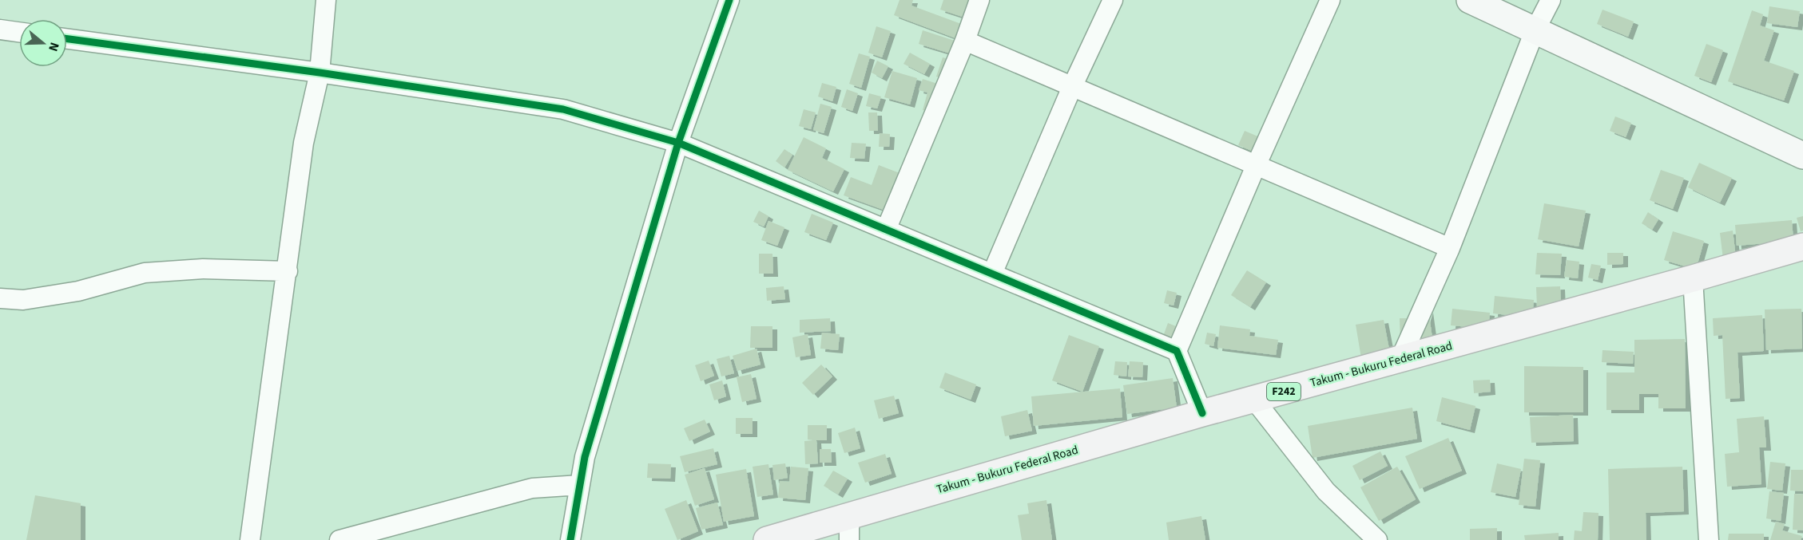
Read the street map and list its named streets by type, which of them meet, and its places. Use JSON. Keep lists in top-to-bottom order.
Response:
{
  "streets": {
    "main road": ["Takum - Bukuru Federal Road", "F242"]
  },
  "north": "right"
}
